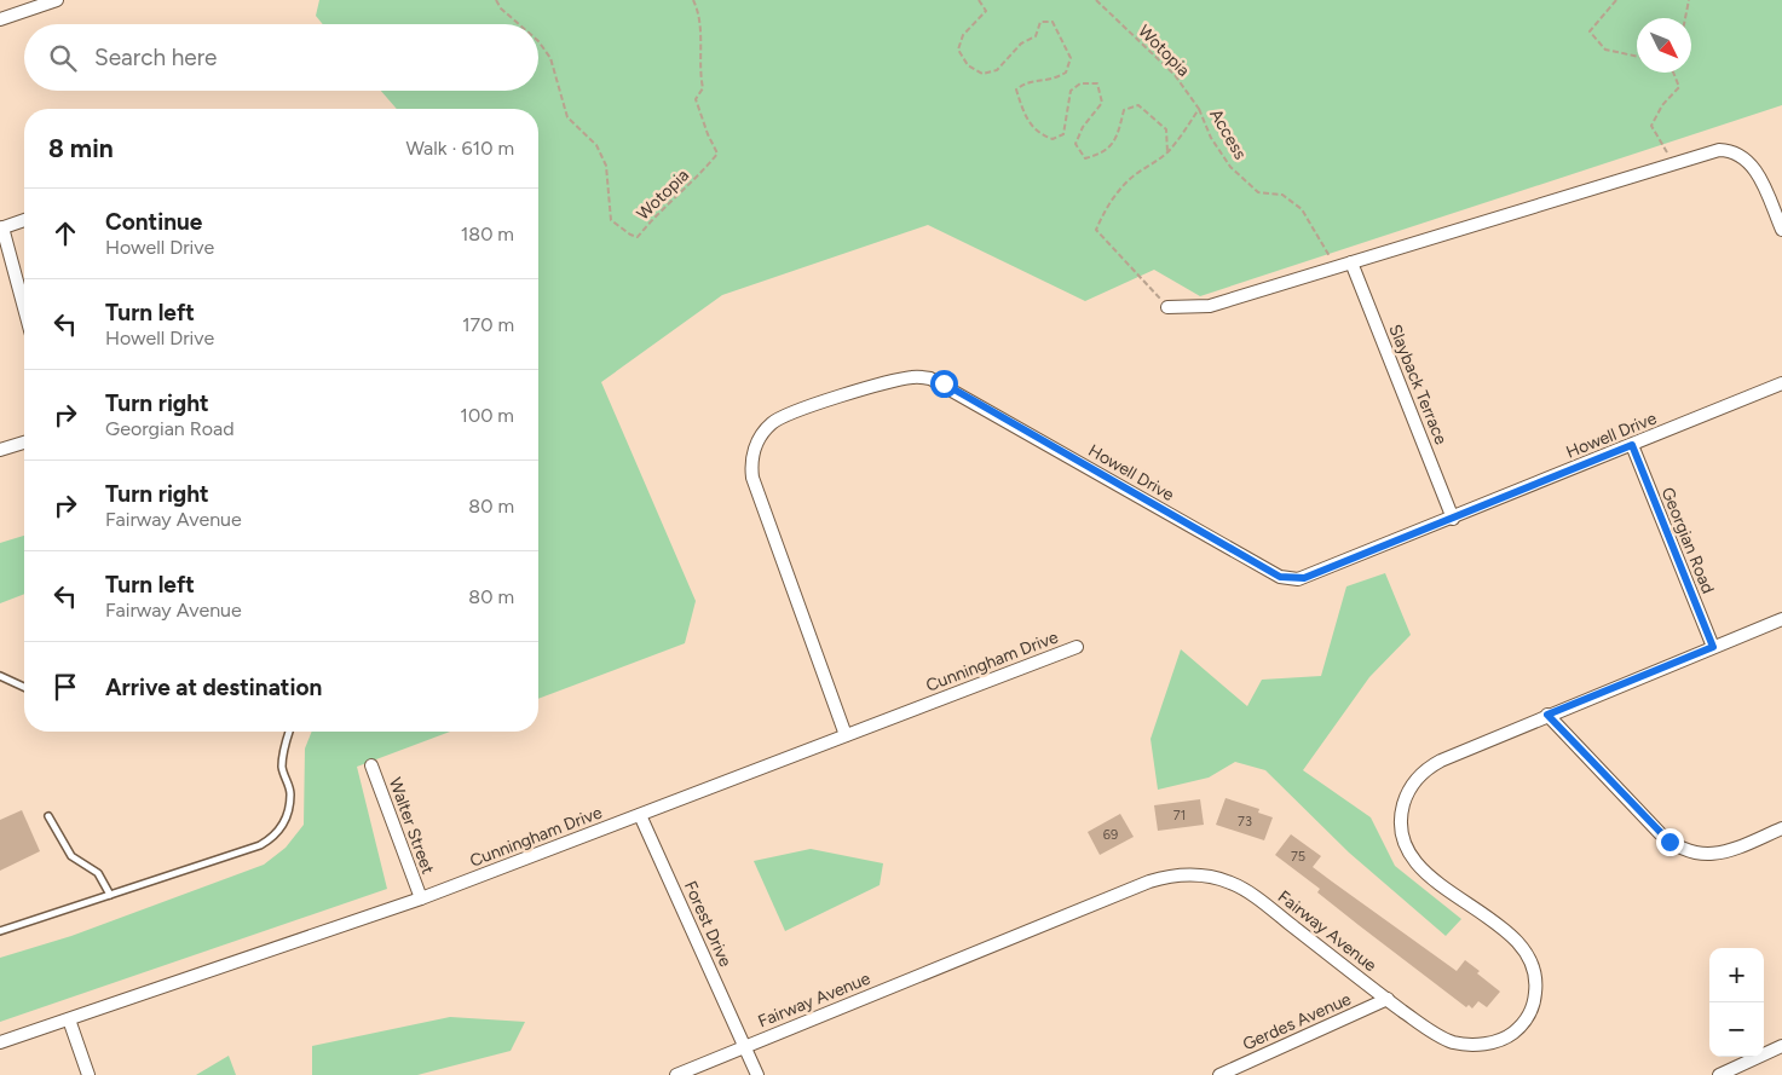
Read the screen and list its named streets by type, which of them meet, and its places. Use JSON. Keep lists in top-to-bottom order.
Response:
{
  "streets": {
    "street": [
      "Slayback Terrace",
      "Howell Drive",
      "Georgian Road",
      "Cunningham Drive",
      "Walter Street",
      "Forest Drive",
      "Fairway Avenue",
      "Gerdes Avenue"
    ],
    "path": ["Wotopia", "Access"]
  },
  "crossings": [
    ["Wotopia", "Access"],
    ["Slayback Terrace", "Howell Drive"],
    ["Howell Drive", "Georgian Road"],
    ["Howell Drive", "Cunningham Drive"],
    ["Georgian Road", "Fairway Avenue"],
    ["Cunningham Drive", "Walter Street"],
    ["Cunningham Drive", "Forest Drive"],
    ["Forest Drive", "Fairway Avenue"],
    ["Fairway Avenue", "Gerdes Avenue"]
  ],
  "house_numbers": [
    "71",
    "73",
    "69",
    "75"
  ],
  "north": "bottom right",
  "page": {
    "search": "Search here",
    "heading": ["8 min", "Walk · 610 m"],
    "list": [
      ["Continue", "Howell Drive", "180 m"],
      ["Turn left", "Howell Drive", "170 m"],
      ["Turn right", "Georgian Road", "100 m"],
      ["Turn right", "Fairway Avenue", "80 m"],
      ["Turn left", "Fairway Avenue", "80 m"],
      "Arrive at destination"
    ],
    "map_buttons": ["+", "−"]
  }
}
